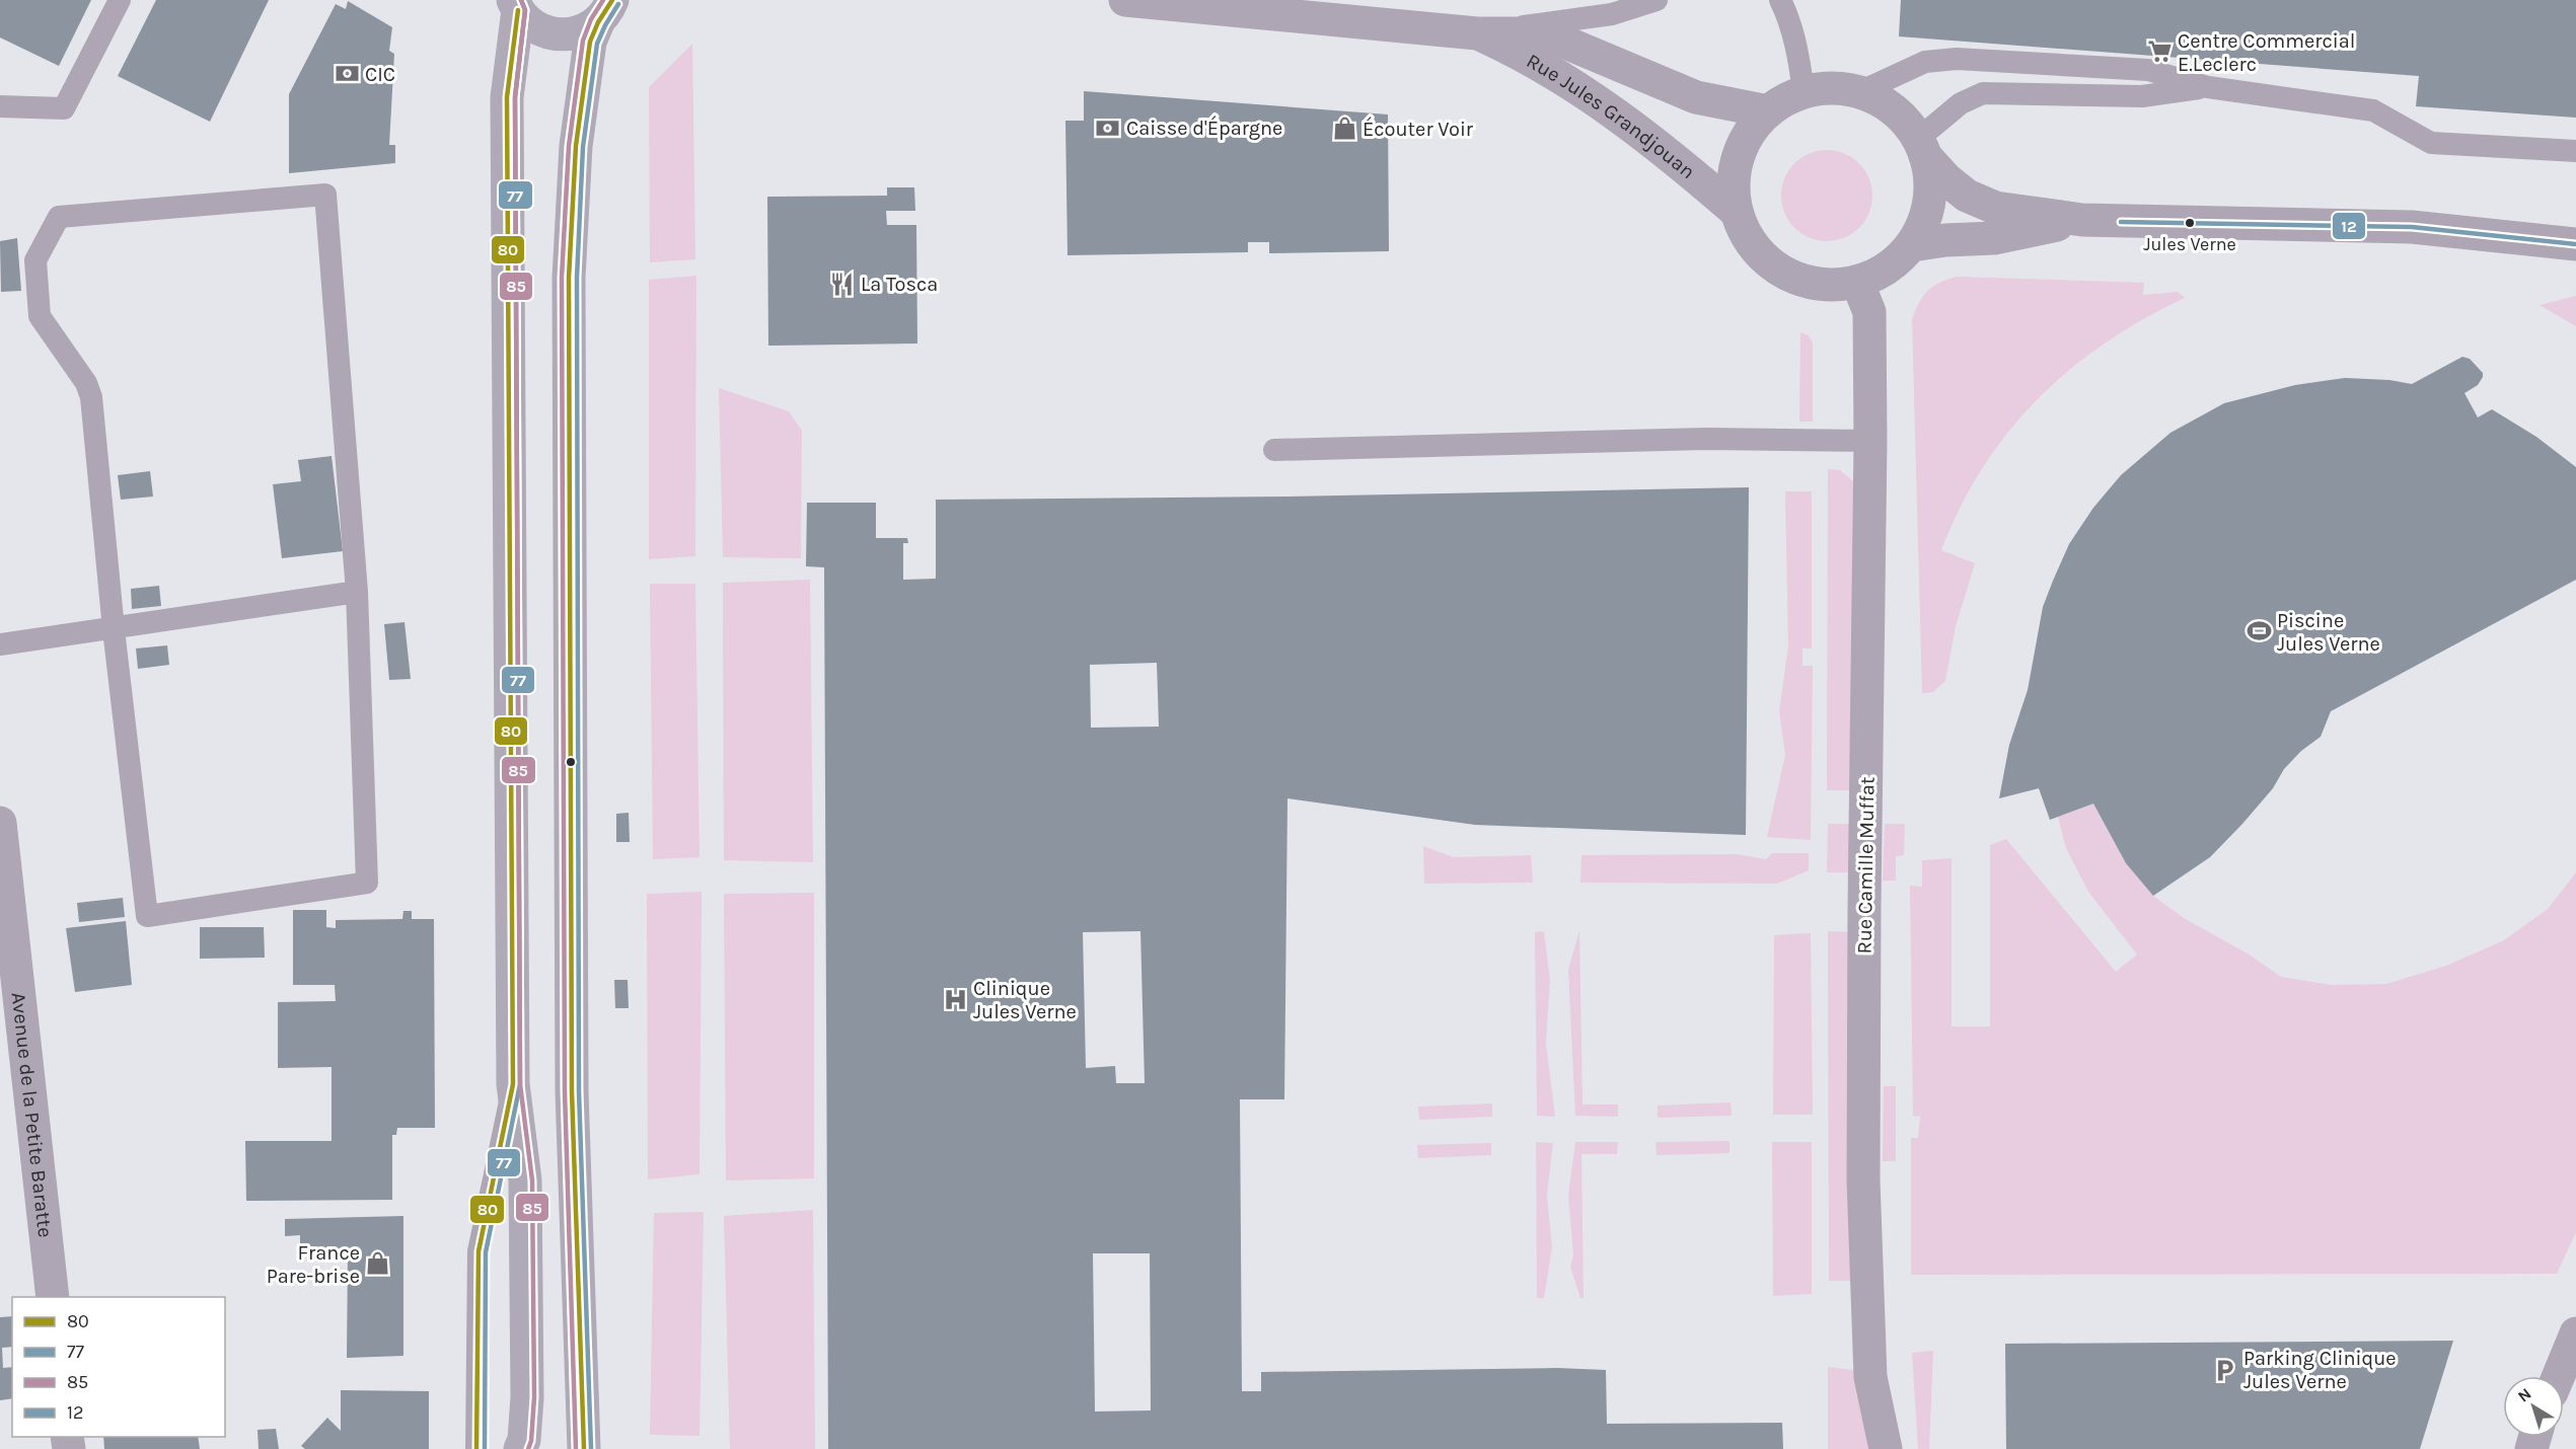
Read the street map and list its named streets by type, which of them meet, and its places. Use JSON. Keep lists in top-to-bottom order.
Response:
{
  "streets": {
    "street": ["Rue Jules Grandjouan", "Rue Camille Muffat", "Avenue de la Petite Baratte"]
  },
  "crossings": [
    ["Rue Jules Grandjouan", "Rue Camille Muffat"]
  ],
  "places": {
    "supermarket": ["Centre Commercial E.Leclerc"],
    "bank": ["CIC", "Caisse d'Épargne"],
    "shop": ["Écouter Voir", "France Pare-brise"],
    "other": ["Jules Verne"],
    "restaurant": ["La Tosca"],
    "sports": ["Piscine Jules Verne"],
    "hospital": ["Clinique Jules Verne"],
    "parking": ["Parking Clinique Jules Verne"]
  },
  "lines": [
    "transit line 80",
    "transit line 77",
    "transit line 85",
    "transit line 12"
  ],
  "legend": [
    "80",
    "77",
    "85",
    "12"
  ],
  "north": "top left"
}
